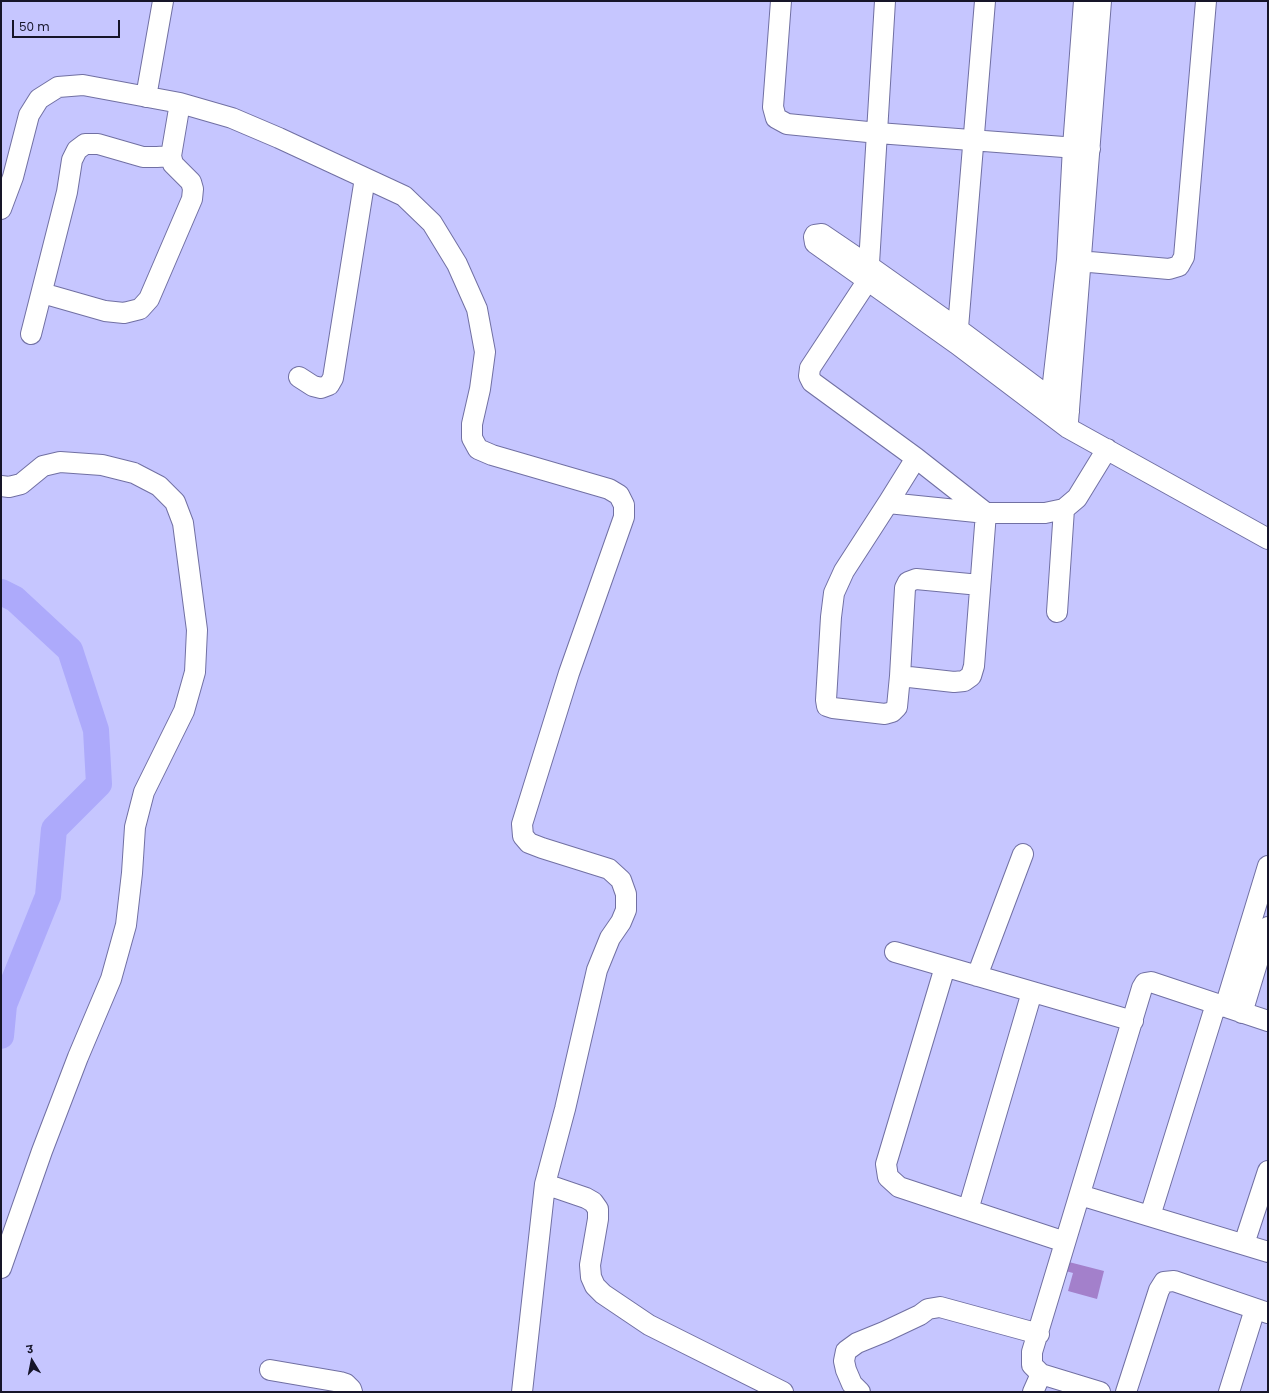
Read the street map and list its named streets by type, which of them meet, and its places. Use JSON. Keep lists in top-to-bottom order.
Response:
{
  "scale_bar": "50 m",
  "north": "top"
}
